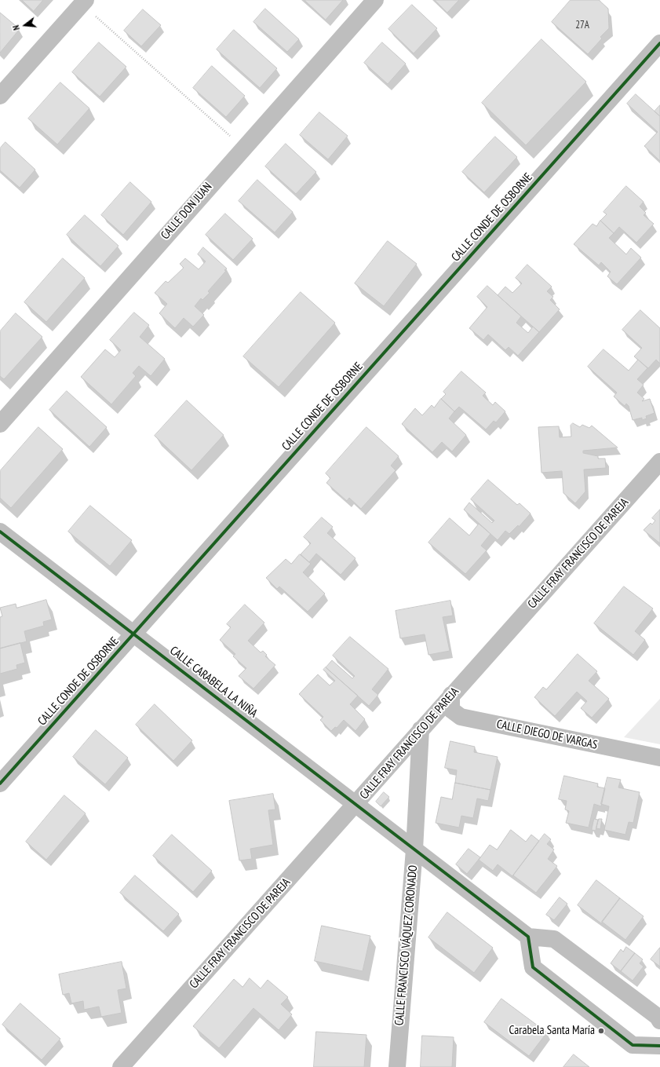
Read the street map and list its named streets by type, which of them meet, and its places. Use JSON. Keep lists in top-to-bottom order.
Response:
{
  "streets": {
    "street": [
      "CALLE DON JUAN",
      "CALLE CONDE DE OSBORNE",
      "CALLE FRAY FRANCISCO DE PAREJA",
      "CALLE CARABELA LA NIÑA",
      "CALLE DIEGO DE VARGAS",
      "CALLE FRANCISCO VÁQUEZ CORONADO"
    ]
  },
  "crossings": [
    ["CALLE CONDE DE OSBORNE", "CALLE CARABELA LA NIÑA"],
    ["CALLE FRAY FRANCISCO DE PAREJA", "CALLE CARABELA LA NIÑA"],
    ["CALLE FRAY FRANCISCO DE PAREJA", "CALLE DIEGO DE VARGAS"],
    ["CALLE FRAY FRANCISCO DE PAREJA", "CALLE FRANCISCO VÁQUEZ CORONADO"],
    ["CALLE CARABELA LA NIÑA", "CALLE FRANCISCO VÁQUEZ CORONADO"]
  ],
  "places": ["Carabela Santa María"],
  "house_numbers": ["27A"],
  "north": "left"
}
